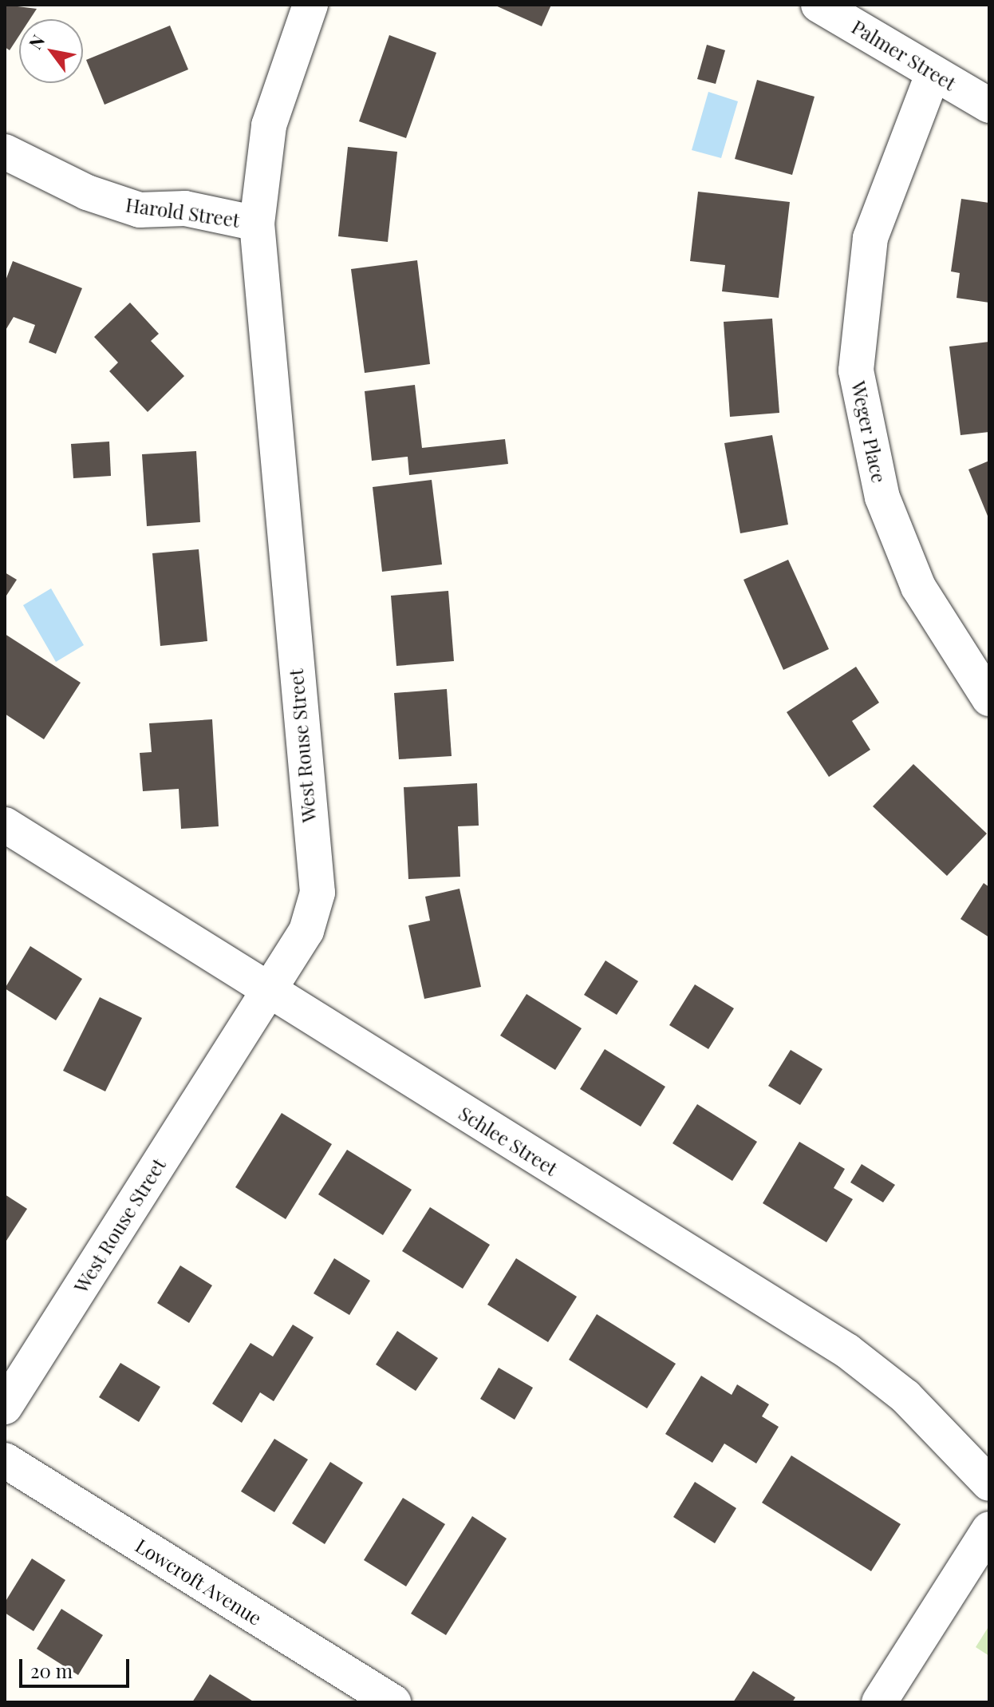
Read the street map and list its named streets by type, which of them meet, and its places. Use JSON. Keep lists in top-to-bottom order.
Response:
{
  "streets": {
    "street": [
      "Palmer Street",
      "Harold Street",
      "Weger Place",
      "West Rouse Street",
      "Schlee Street",
      "Lowcroft Avenue"
    ]
  },
  "crossings": [
    ["Palmer Street", "Weger Place"],
    ["Harold Street", "West Rouse Street"],
    ["West Rouse Street", "Schlee Street"]
  ],
  "scale_bar": "20 m",
  "north": "top left"
}
